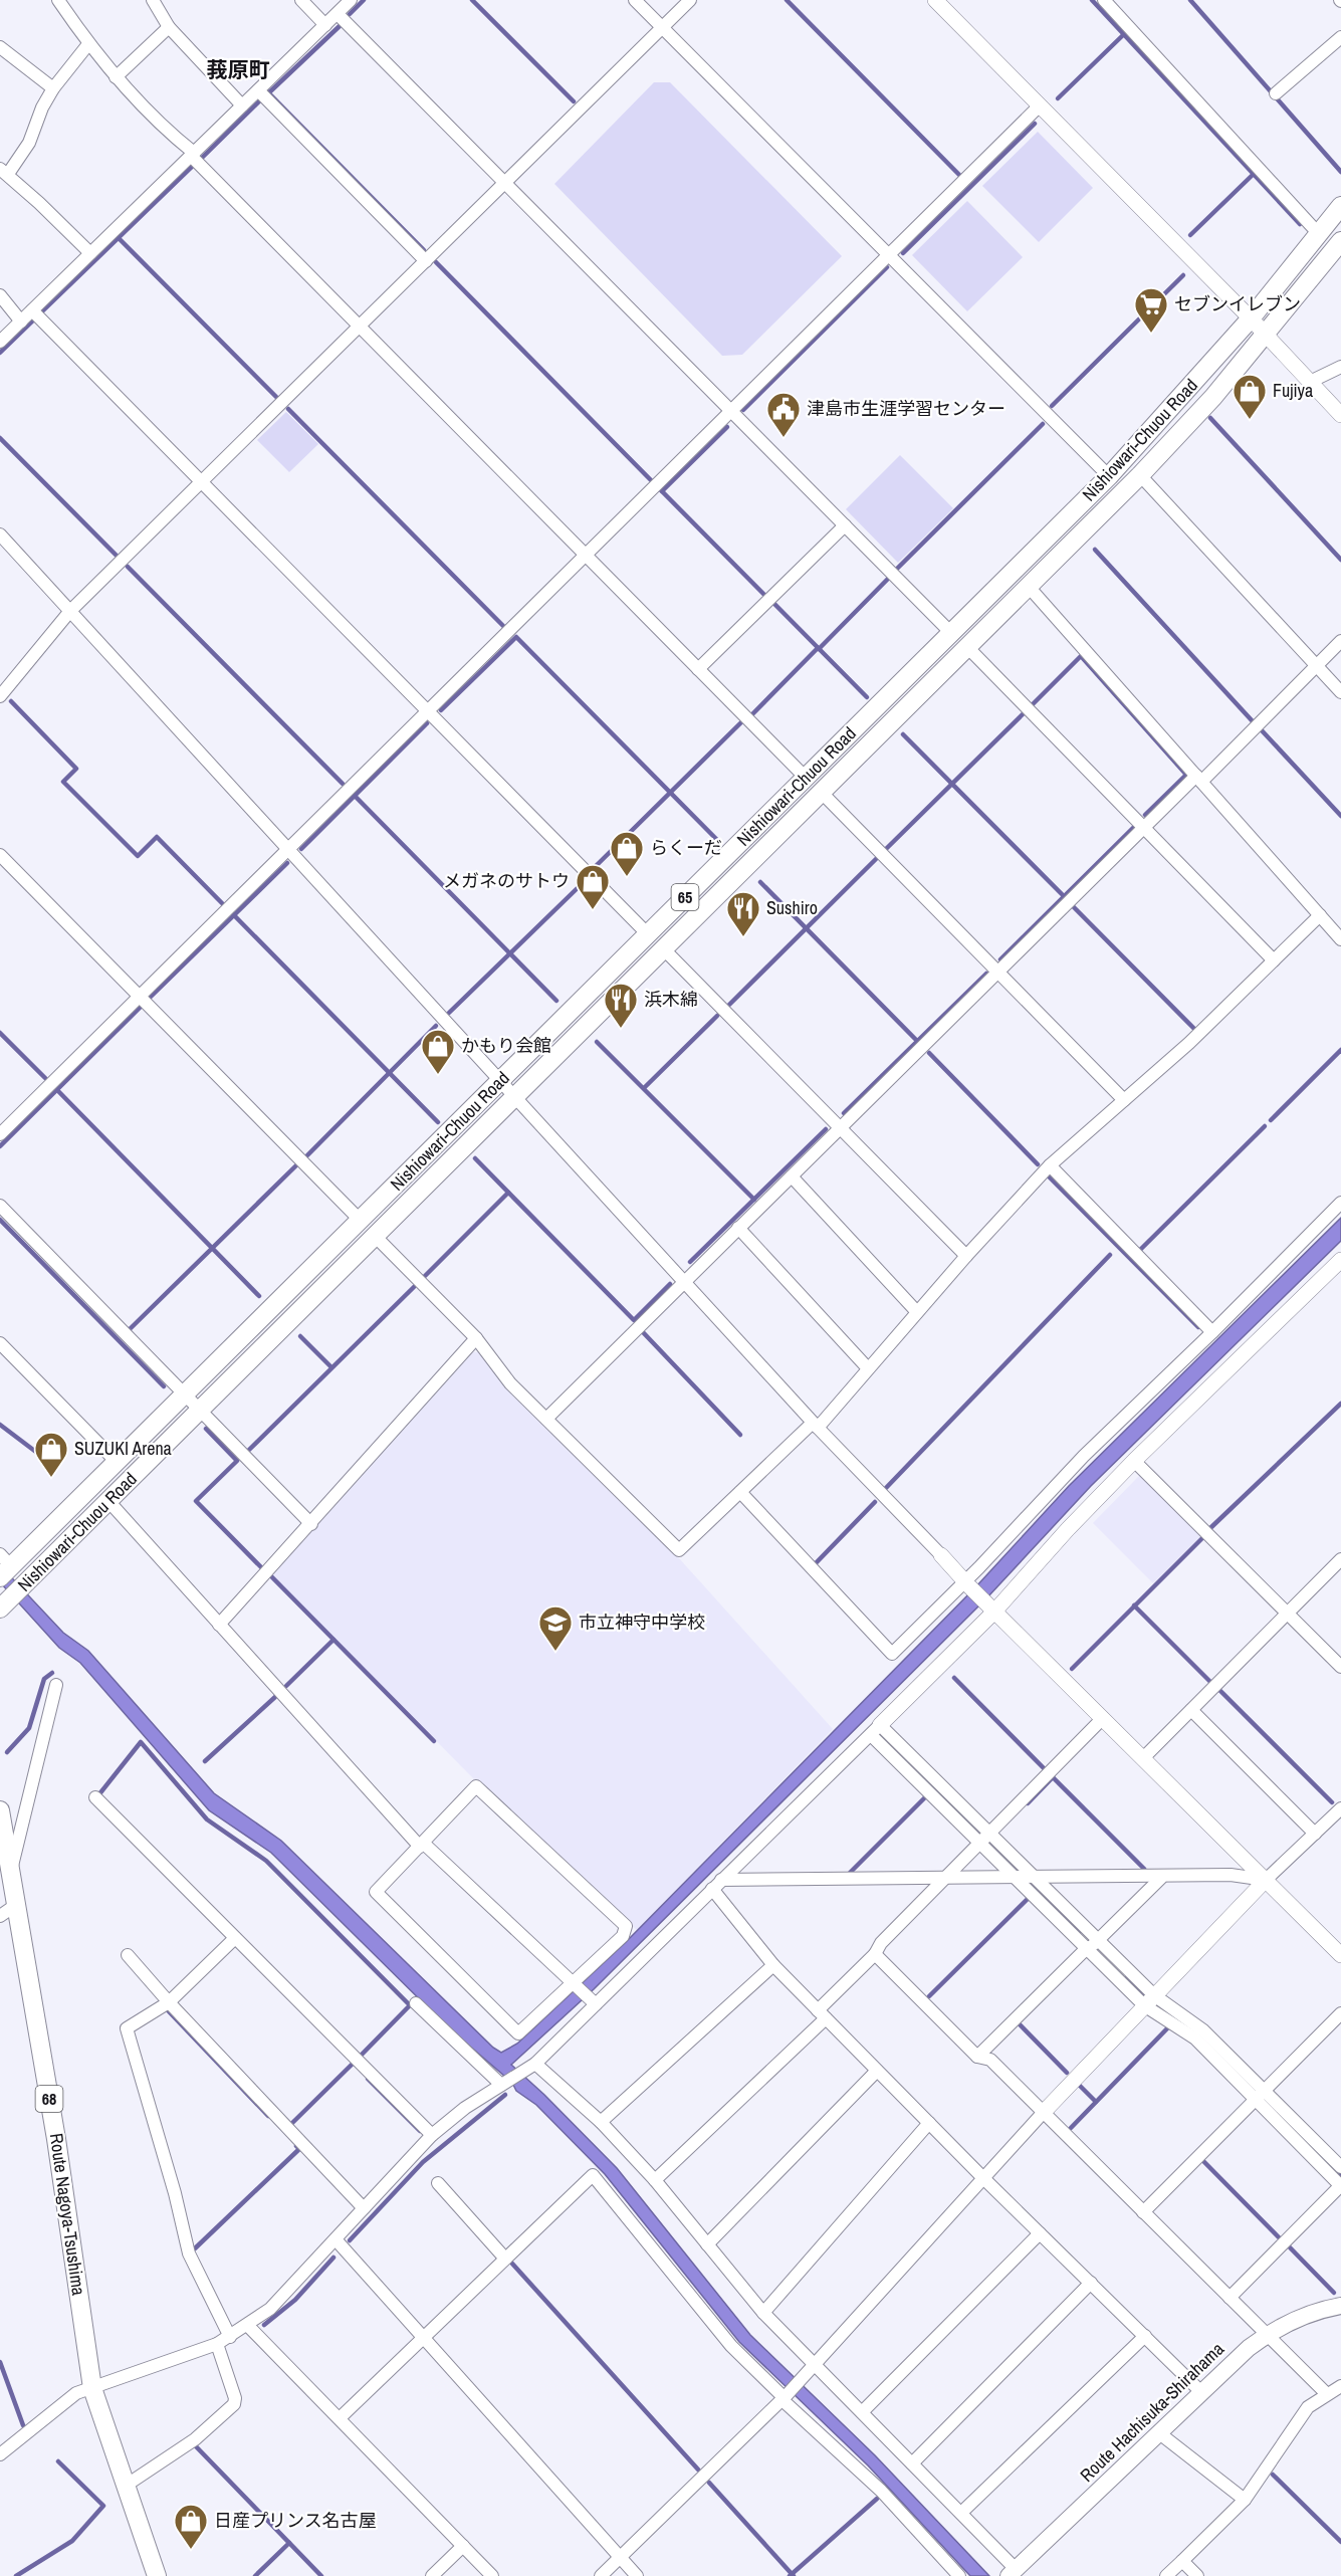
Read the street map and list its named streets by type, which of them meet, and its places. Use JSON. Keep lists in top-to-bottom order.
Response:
{
  "streets": {
    "main road": [
      "Nishiowari-Chuou Road",
      "65",
      "68",
      "Route Nagoya-Tsushima",
      "Route Hachisuka-Shirahama"
    ]
  },
  "districts": ["莪原町"],
  "places": {
    "supermarket": ["セブンイレブン"],
    "shop": [
      "Fujiya",
      "らくーだ",
      "メガネのサトウ",
      "かもり会館",
      "SUZUKI Arena",
      "日産プリンス名古屋"
    ],
    "public building": ["津島市生涯学習センター"],
    "restaurant": ["Sushiro", "浜木綿"],
    "school or university": ["市立神守中学校"]
  }
}
